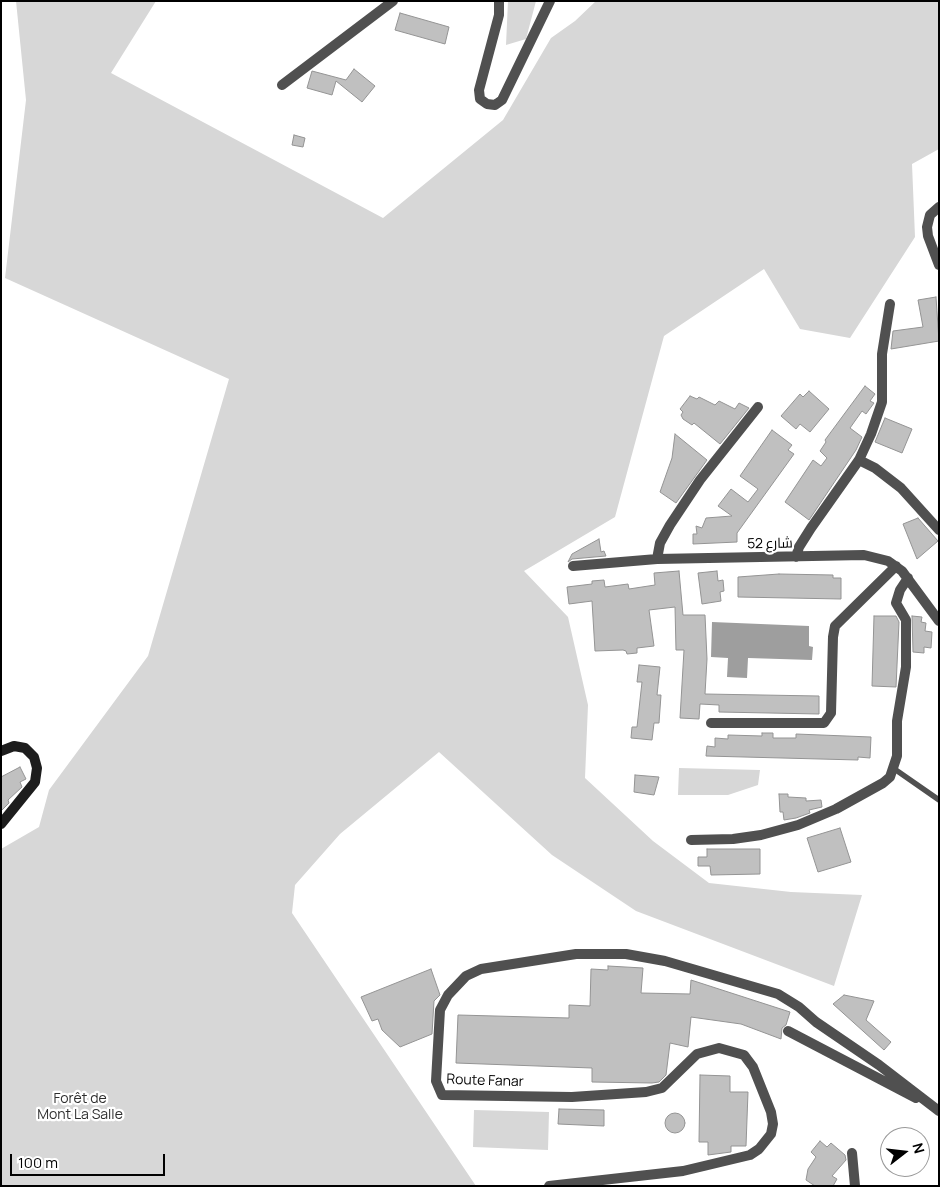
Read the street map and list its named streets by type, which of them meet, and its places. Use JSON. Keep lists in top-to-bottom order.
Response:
{
  "streets": {
    "street": ["شارع 52", "Route Fanar"]
  },
  "parks": ["Forêt de Mont La Salle"],
  "scale_bar": "100 m",
  "north": "right"
}
